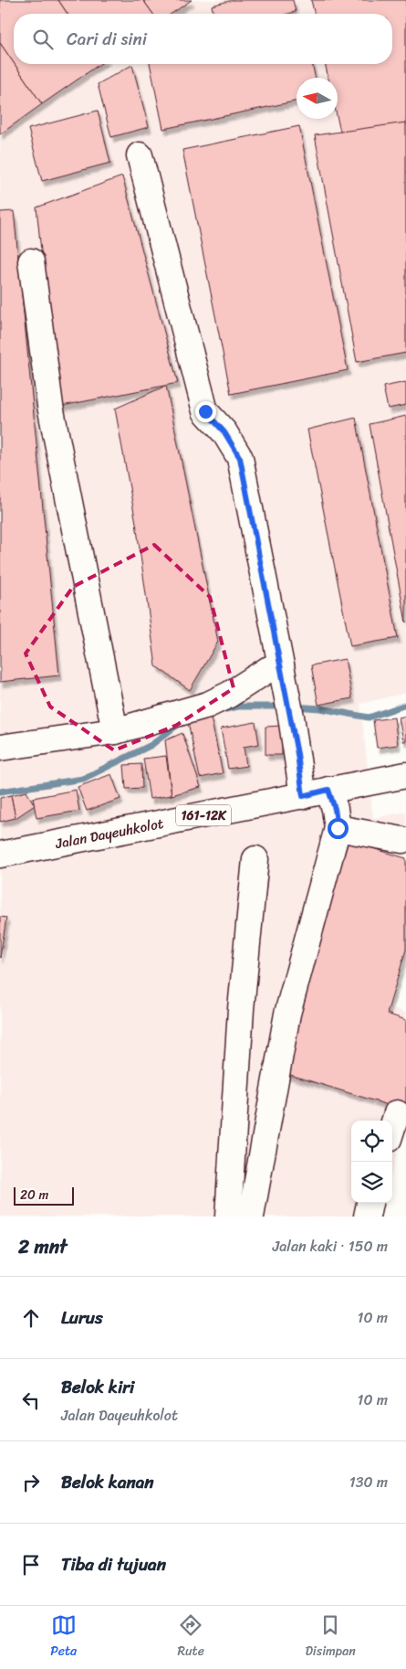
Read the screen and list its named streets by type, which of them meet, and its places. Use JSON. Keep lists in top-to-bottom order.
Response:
{
  "streets": {
    "main road": ["161-12K", "Jalan Dayeuhkolot"]
  },
  "scale_bar": "20 m",
  "north": "left",
  "page": {
    "search": "Cari di sini",
    "scale": "20 m",
    "heading": ["2 mnt", "Jalan kaki · 150 m"],
    "list": [
      ["Lurus", "10 m"],
      ["Belok kiri", "Jalan Dayeuhkolot", "10 m"],
      ["Belok kanan", "130 m"],
      "Tiba di tujuan"
    ],
    "nav": ["Peta", "Rute", "Disimpan"]
  }
}
